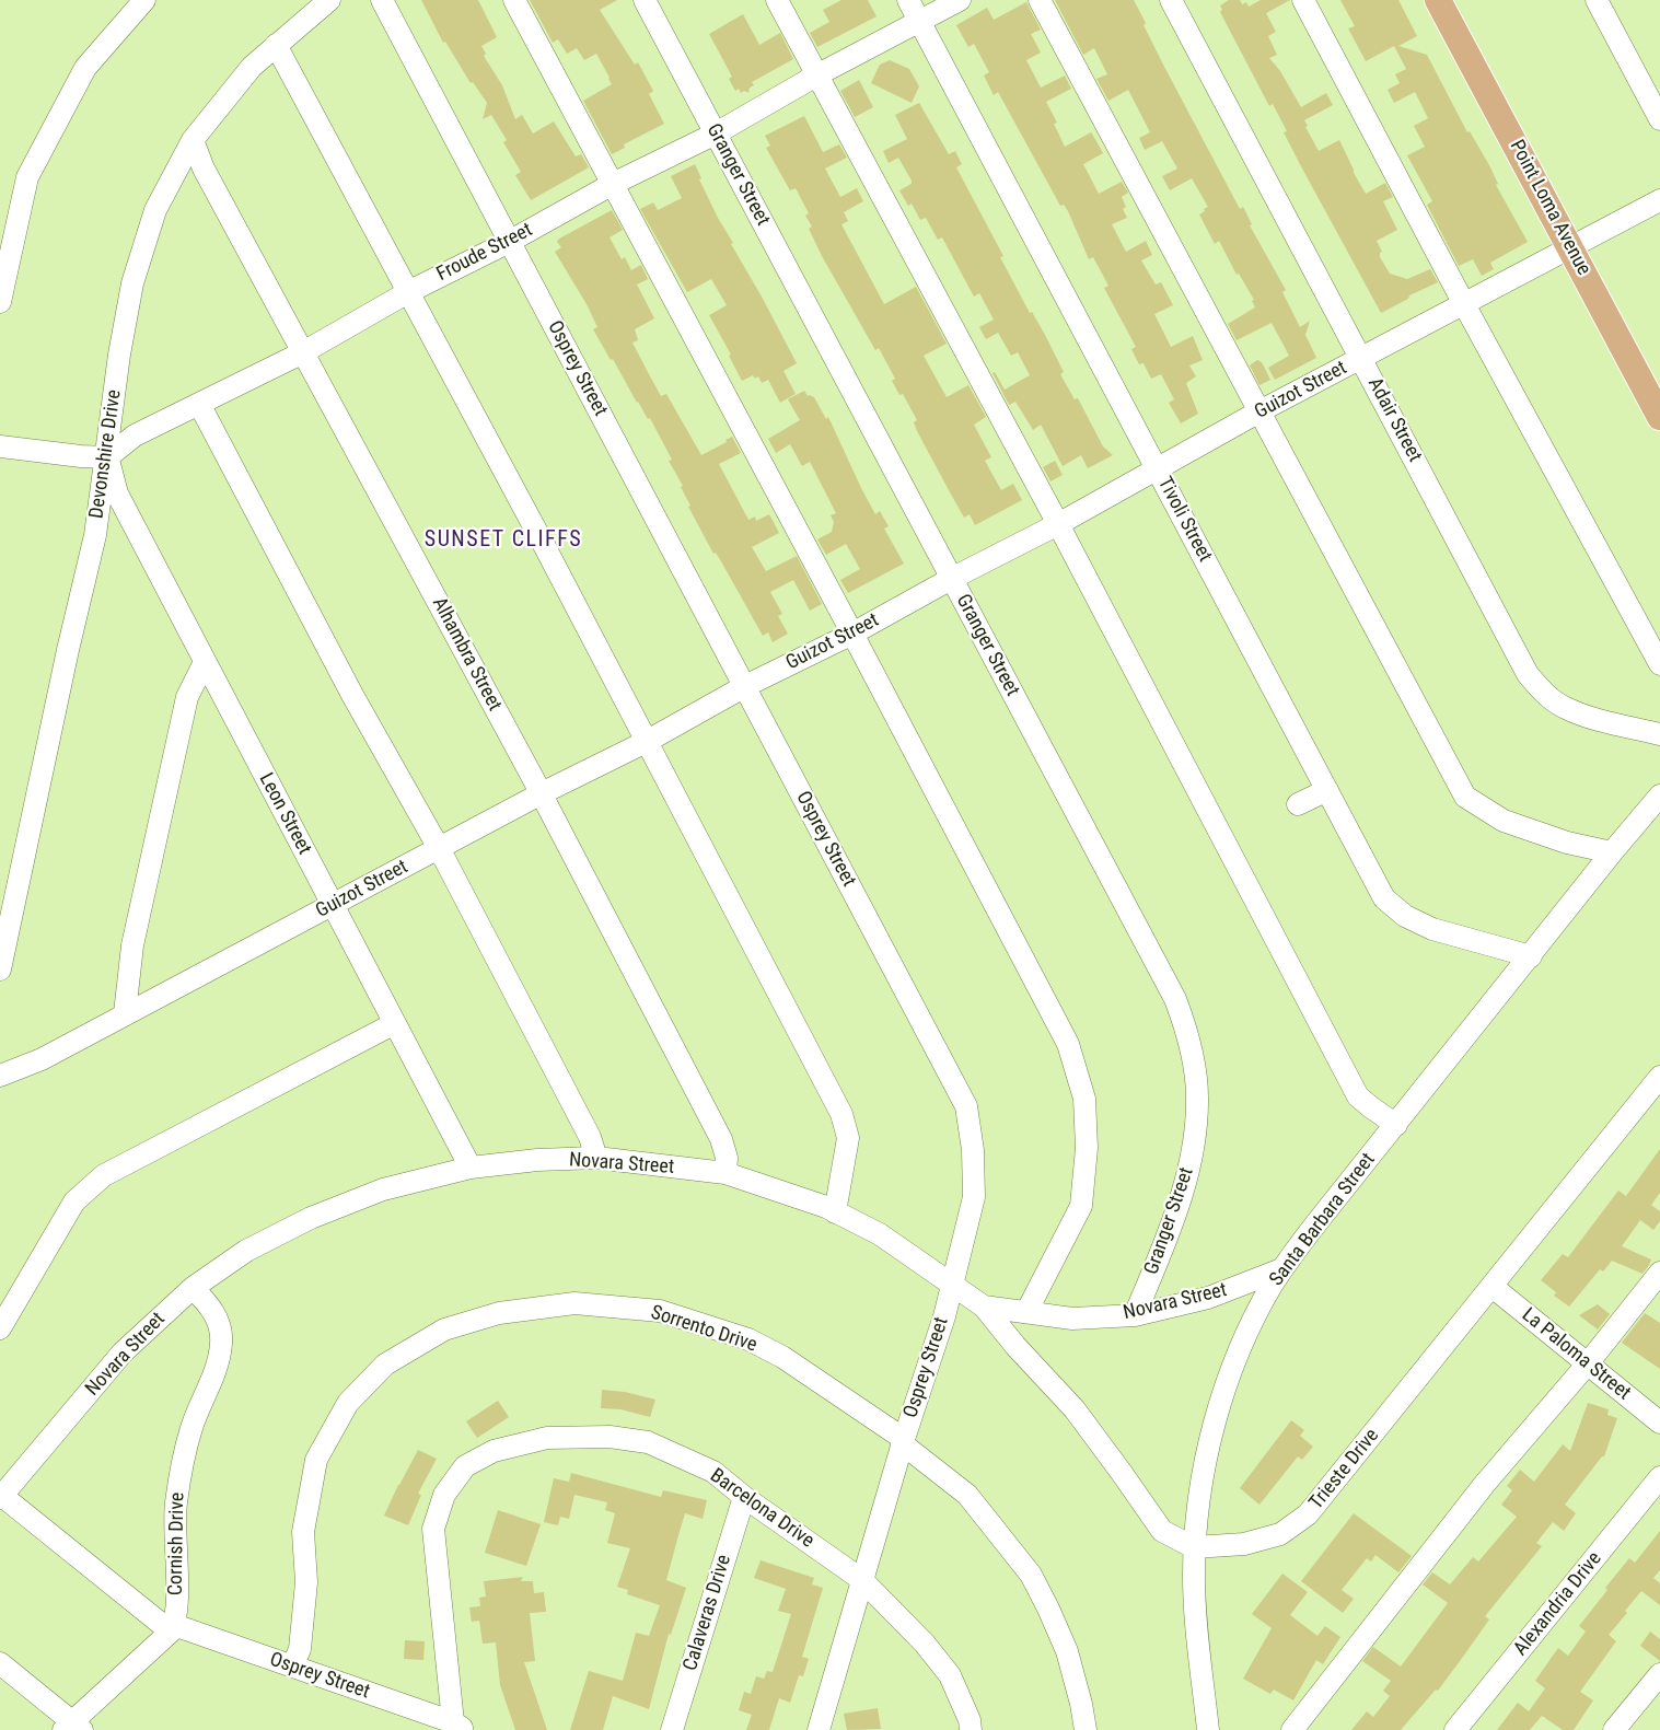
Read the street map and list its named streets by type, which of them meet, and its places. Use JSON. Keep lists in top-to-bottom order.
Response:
{
  "streets": {
    "main road": ["Point Loma Avenue"],
    "street": [
      "Granger Street",
      "Froude Street",
      "Osprey Street",
      "Guizot Street",
      "Adair Street",
      "Devonshire Drive",
      "Tivoli Street",
      "Alhambra Street",
      "Leon Street",
      "Novara Street",
      "Santa Barbara Street",
      "Sorrento Drive",
      "La Paloma Street",
      "Trieste Drive",
      "Barcelona Drive",
      "Cornish Drive",
      "Alexandria Drive",
      "Calaveras Drive"
    ]
  },
  "crossings": [
    ["Granger Street", "Froude Street"],
    ["Granger Street", "Guizot Street"],
    ["Granger Street", "Novara Street"],
    ["Point Loma Avenue", "Guizot Street"],
    ["Froude Street", "Osprey Street"],
    ["Froude Street", "Devonshire Drive"],
    ["Froude Street", "Tivoli Street"],
    ["Froude Street", "Alhambra Street"],
    ["Froude Street", "Leon Street"],
    ["Osprey Street", "Guizot Street"],
    ["Osprey Street", "Novara Street"],
    ["Osprey Street", "Sorrento Drive"],
    ["Osprey Street", "Barcelona Drive"],
    ["Osprey Street", "Cornish Drive"],
    ["Guizot Street", "Adair Street"],
    ["Guizot Street", "Tivoli Street"],
    ["Guizot Street", "Alhambra Street"],
    ["Guizot Street", "Leon Street"],
    ["Devonshire Drive", "Alhambra Street"],
    ["Devonshire Drive", "Leon Street"],
    ["Tivoli Street", "Santa Barbara Street"],
    ["Alhambra Street", "Novara Street"],
    ["Leon Street", "Novara Street"],
    ["Novara Street", "Santa Barbara Street"],
    ["Novara Street", "Cornish Drive"],
    ["Santa Barbara Street", "Trieste Drive"],
    ["La Paloma Street", "Trieste Drive"],
    ["Barcelona Drive", "Calaveras Drive"]
  ],
  "districts": ["SUNSET CLIFFS"]
}
